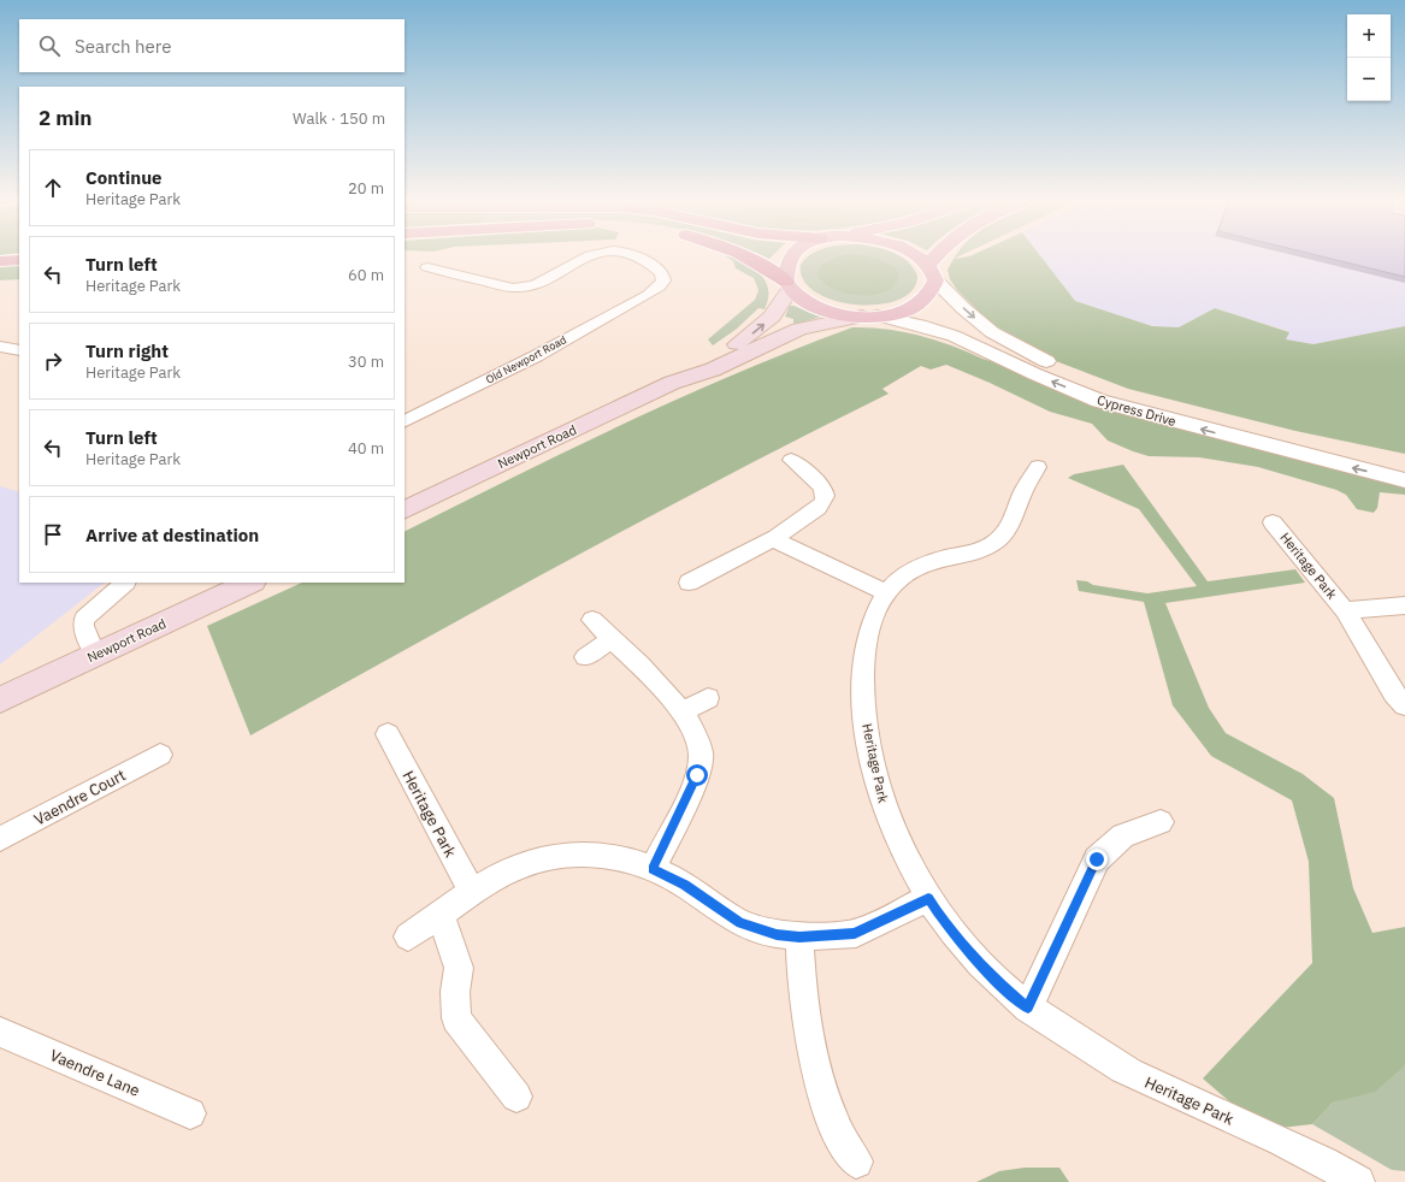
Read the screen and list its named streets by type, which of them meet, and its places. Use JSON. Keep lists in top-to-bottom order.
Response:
{
  "streets": {
    "main road": ["Newport Road"],
    "street": [
      "Old Newport Road",
      "Cypress Drive",
      "Heritage Park",
      "Vaendre Court",
      "Vaendre Lane"
    ]
  },
  "crossings": [
    ["Cypress Drive", "Newport Road"]
  ],
  "page": {
    "map_buttons": ["+", "−"],
    "search": "Search here",
    "heading": ["2 min", "Walk · 150 m"],
    "list": [
      ["Continue", "Heritage Park", "20 m"],
      ["Turn left", "Heritage Park", "60 m"],
      ["Turn right", "Heritage Park", "30 m"],
      ["Turn left", "Heritage Park", "40 m"],
      "Arrive at destination"
    ]
  }
}
